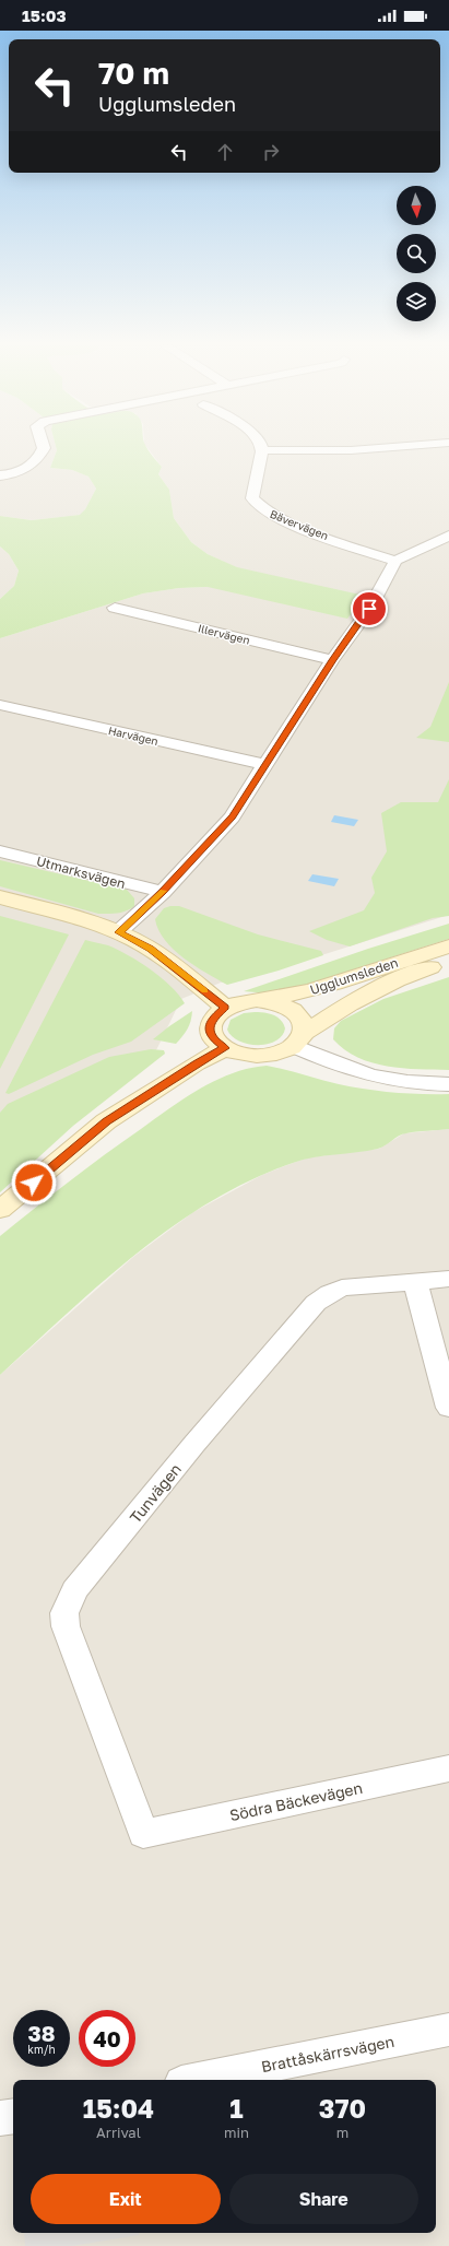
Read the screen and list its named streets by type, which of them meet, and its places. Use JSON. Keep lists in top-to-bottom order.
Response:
{
  "streets": {
    "street": [
      "Bävervägen",
      "Illervägen",
      "Harvägen",
      "Utmarksvägen",
      "Ugglumsleden",
      "Tunvägen",
      "Södra Bäckevägen",
      "Brattåskärrsvägen"
    ]
  },
  "crossings": [
    ["Tunvägen", "Södra Bäckevägen"]
  ],
  "north": "bottom",
  "page": {
    "status": "15:03",
    "turn": ["70 m", "Ugglumsleden"],
    "speed": "38 km/h",
    "limit": "40",
    "eta": [
      "15:04",
      "Arrival",
      "1",
      "min",
      "370",
      "m"
    ],
    "buttons": ["Exit", "Share"]
  }
}
